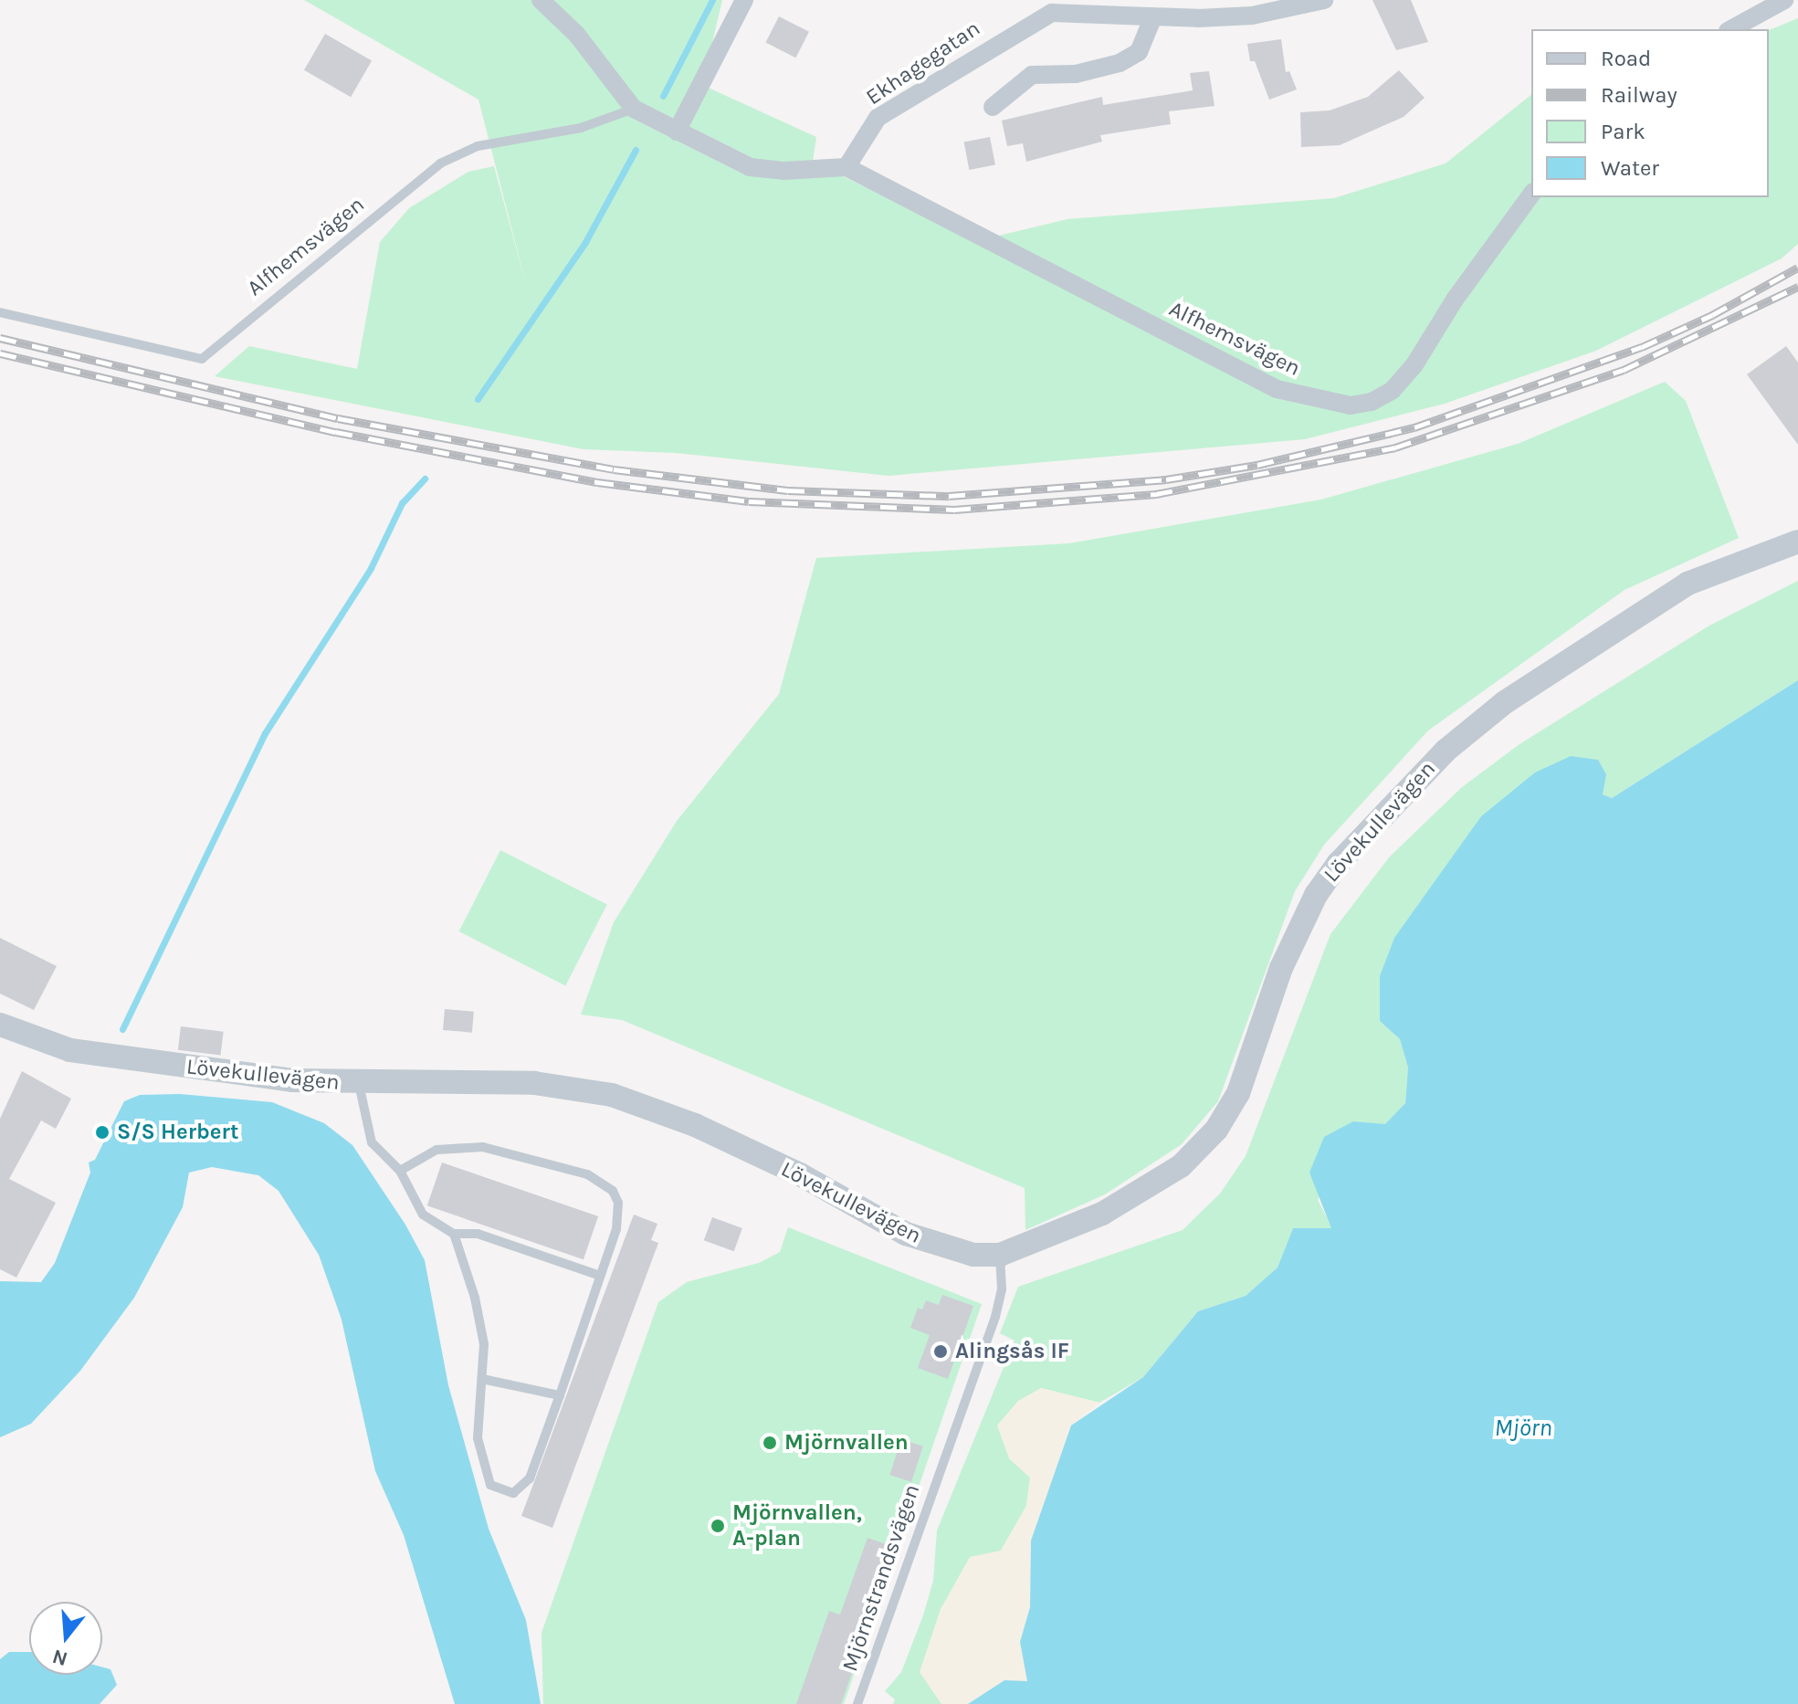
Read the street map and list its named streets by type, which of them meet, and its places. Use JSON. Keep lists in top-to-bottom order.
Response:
{
  "streets": {
    "street": ["Ekhagegatan", "Alfhemsvägen", "Lövekullevägen"],
    "lane": ["Mjörnstrandsvägen"]
  },
  "crossings": [
    ["Ekhagegatan", "Alfhemsvägen"],
    ["Lövekullevägen", "Mjörnstrandsvägen"]
  ],
  "water": ["Mjörn"],
  "places": [
    "S/S Herbert",
    "Alingsås IF",
    "Mjörnvallen",
    "Mjörnvallen, A-plan"
  ],
  "legend": [
    "Road",
    "Railway",
    "Park",
    "Water"
  ],
  "north": "bottom"
}
